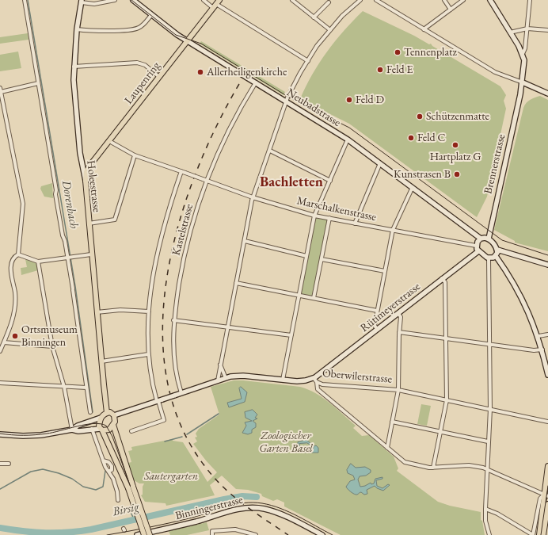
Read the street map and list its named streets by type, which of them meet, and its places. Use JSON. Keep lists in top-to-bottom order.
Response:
{
  "streets": {
    "main road": ["Laupenring", "Holeestrasse"],
    "street": [
      "Neubadstrasse",
      "Brennerstrasse",
      "Marschalkenstrasse",
      "Kastelstrasse",
      "Rütimeyerstrasse",
      "Oberwilerstrasse",
      "Binningerstrasse"
    ]
  },
  "crossings": [
    ["Laupenring", "Neubadstrasse"],
    ["Laupenring", "Holeestrasse"],
    ["Laupenring", "Marschalkenstrasse"],
    ["Neubadstrasse", "Brennerstrasse"],
    ["Neubadstrasse", "Marschalkenstrasse"],
    ["Neubadstrasse", "Kastelstrasse"],
    ["Neubadstrasse", "Rütimeyerstrasse"],
    ["Brennerstrasse", "Marschalkenstrasse"],
    ["Brennerstrasse", "Rütimeyerstrasse"],
    ["Holeestrasse", "Oberwilerstrasse"],
    ["Marschalkenstrasse", "Kastelstrasse"],
    ["Marschalkenstrasse", "Rütimeyerstrasse"],
    ["Kastelstrasse", "Oberwilerstrasse"],
    ["Rütimeyerstrasse", "Oberwilerstrasse"]
  ],
  "districts": ["Bachletten"],
  "water": ["Dorenbach", "Birsig"],
  "parks": ["Zoologischer Garten Basel", "Sautergarten"],
  "places": [
    "Tennenplatz",
    "Feld E",
    "Allerheiligenkirche",
    "Feld D",
    "Schützenmatte",
    "Feld C",
    "Hartplatz G",
    "Kunstrasen B",
    "Ortsmuseum Binningen"
  ]
}
